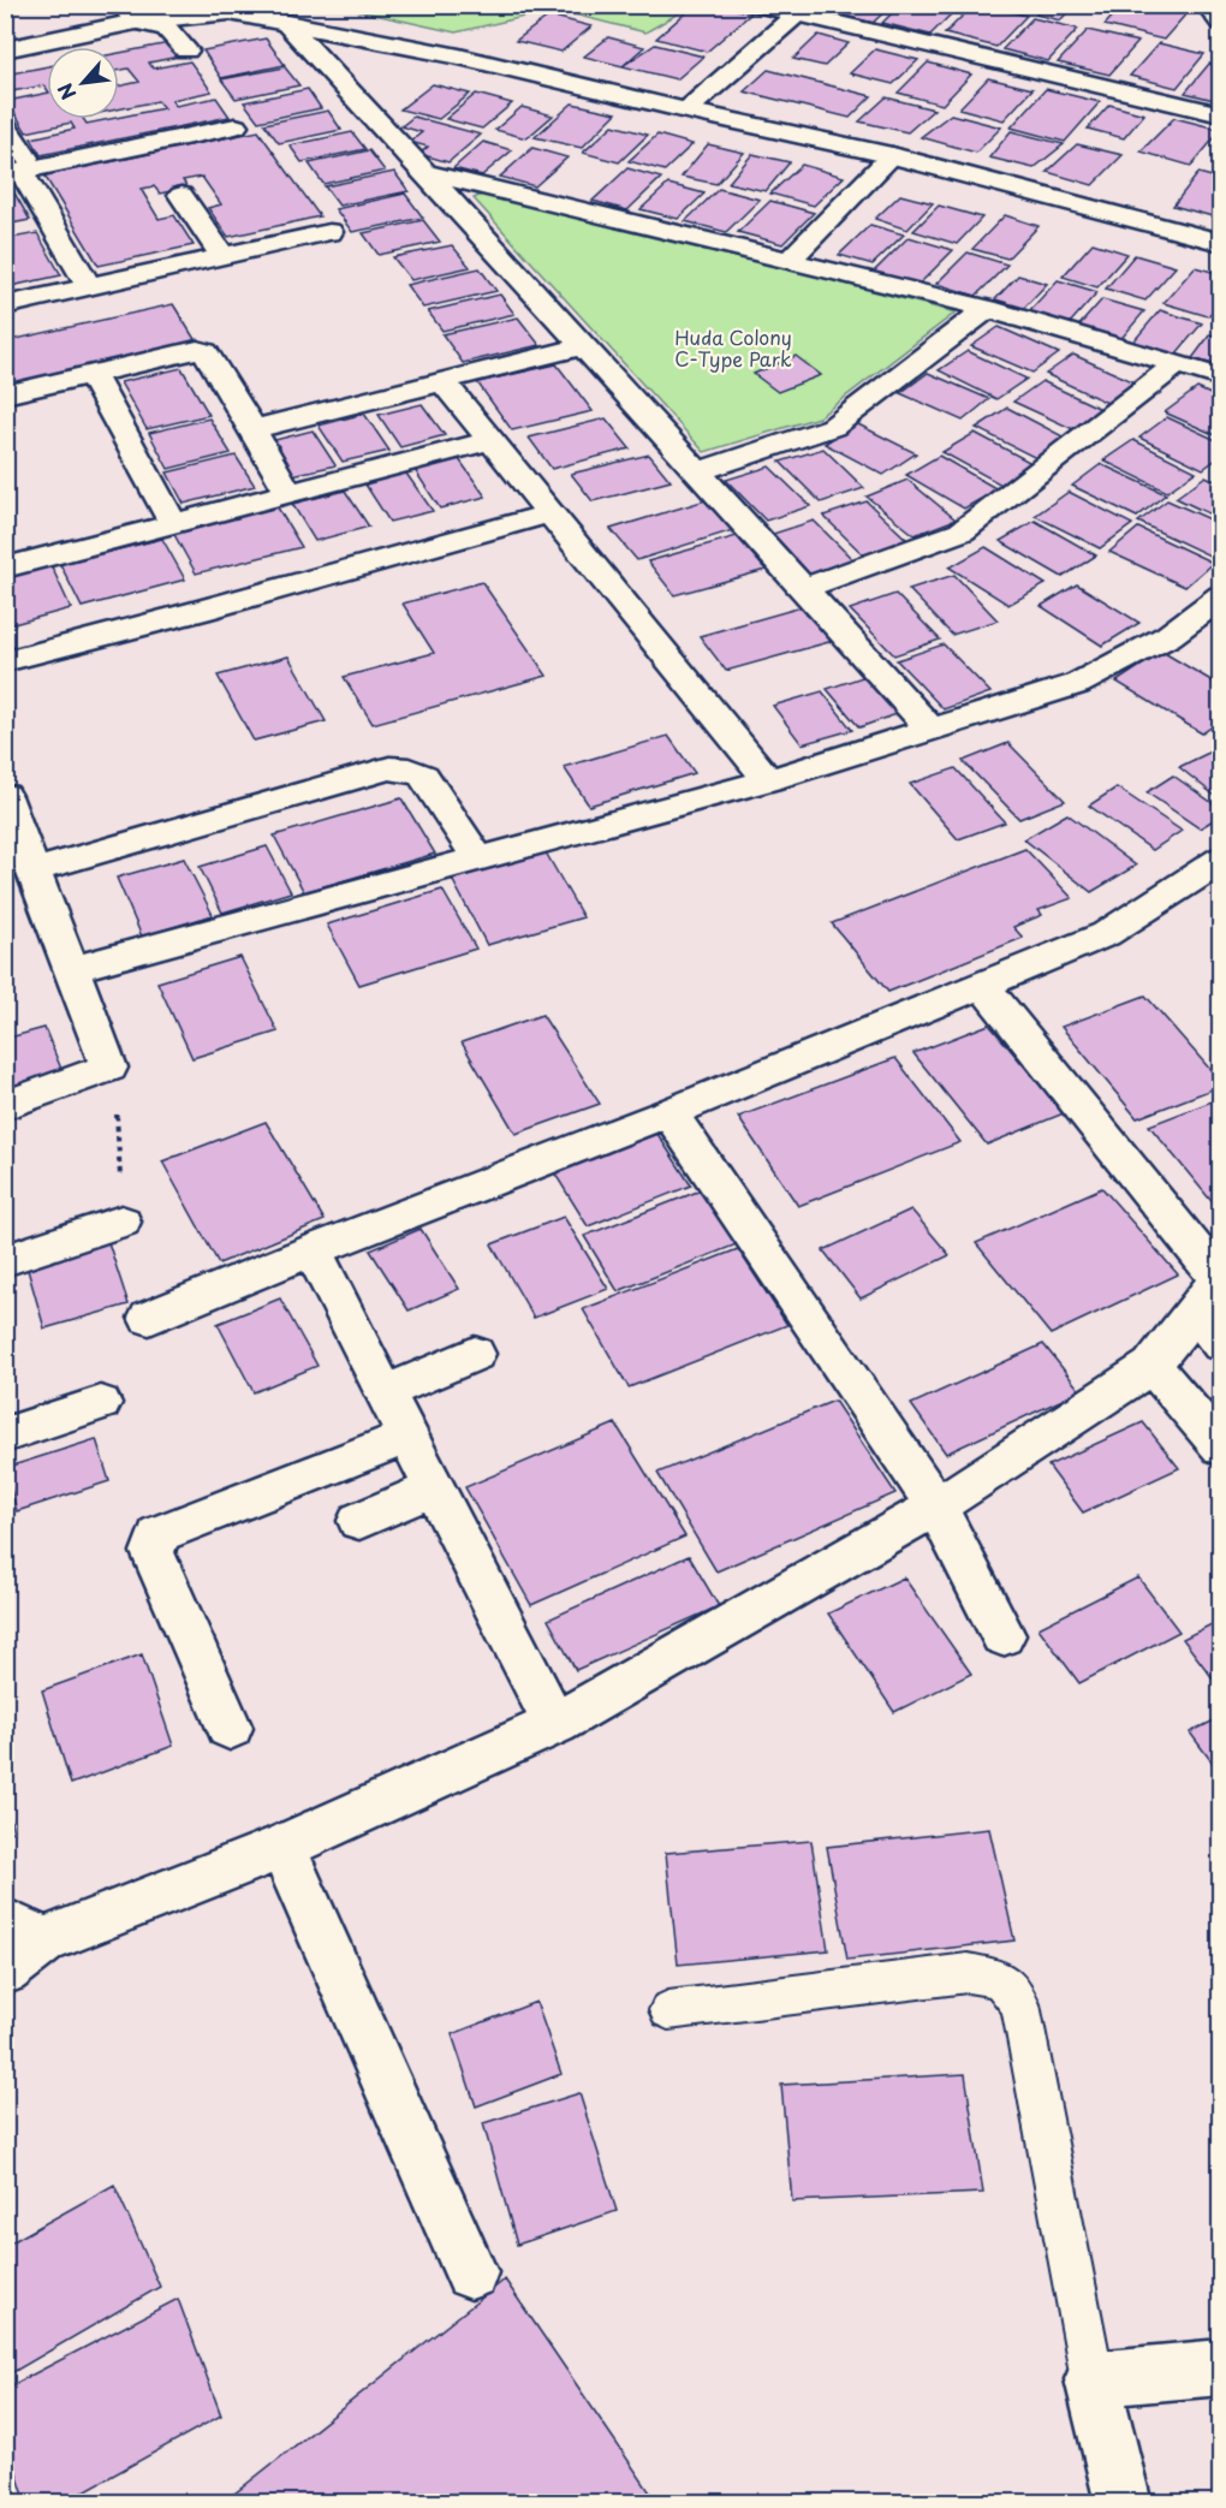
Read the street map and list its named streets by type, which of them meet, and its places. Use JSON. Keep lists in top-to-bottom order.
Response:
{
  "parks": ["Huda Colony C-Type Park"],
  "north": "bottom left"
}
